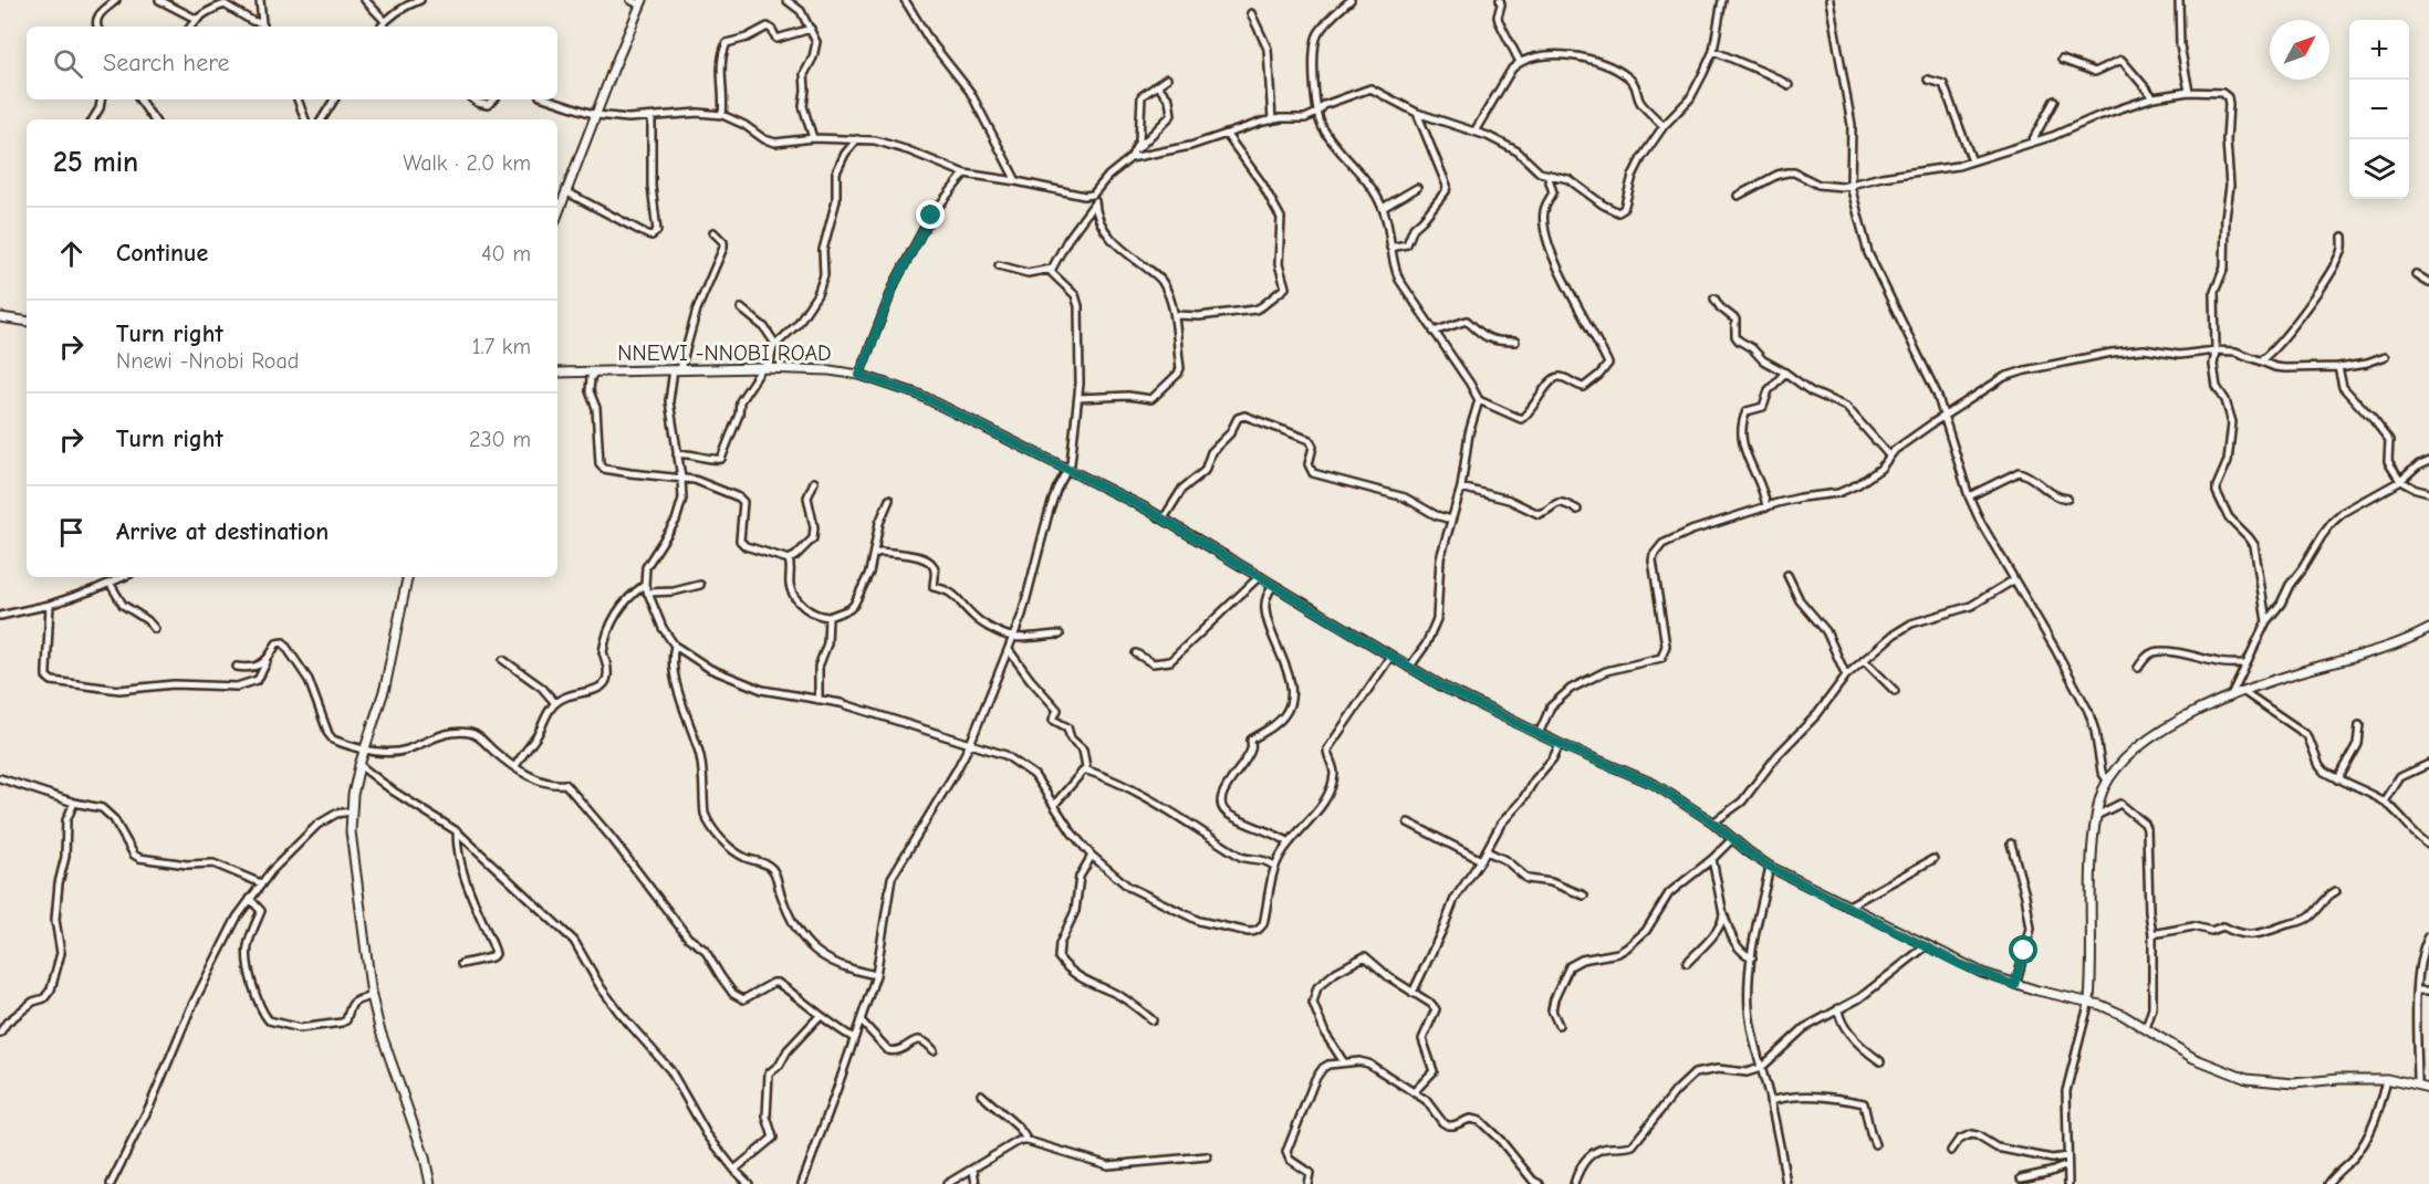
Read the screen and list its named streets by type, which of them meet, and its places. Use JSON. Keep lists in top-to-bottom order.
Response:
{
  "streets": {
    "main road": ["NNEWI -NNOBI ROAD"]
  },
  "north": "top right",
  "page": {
    "map_buttons": ["+", "−"],
    "search": "Search here",
    "heading": ["25 min", "Walk · 2.0 km"],
    "list": [
      ["Continue", "40 m"],
      ["Turn right", "Nnewi -Nnobi Road", "1.7 km"],
      ["Turn right", "230 m"],
      "Arrive at destination"
    ]
  }
}
